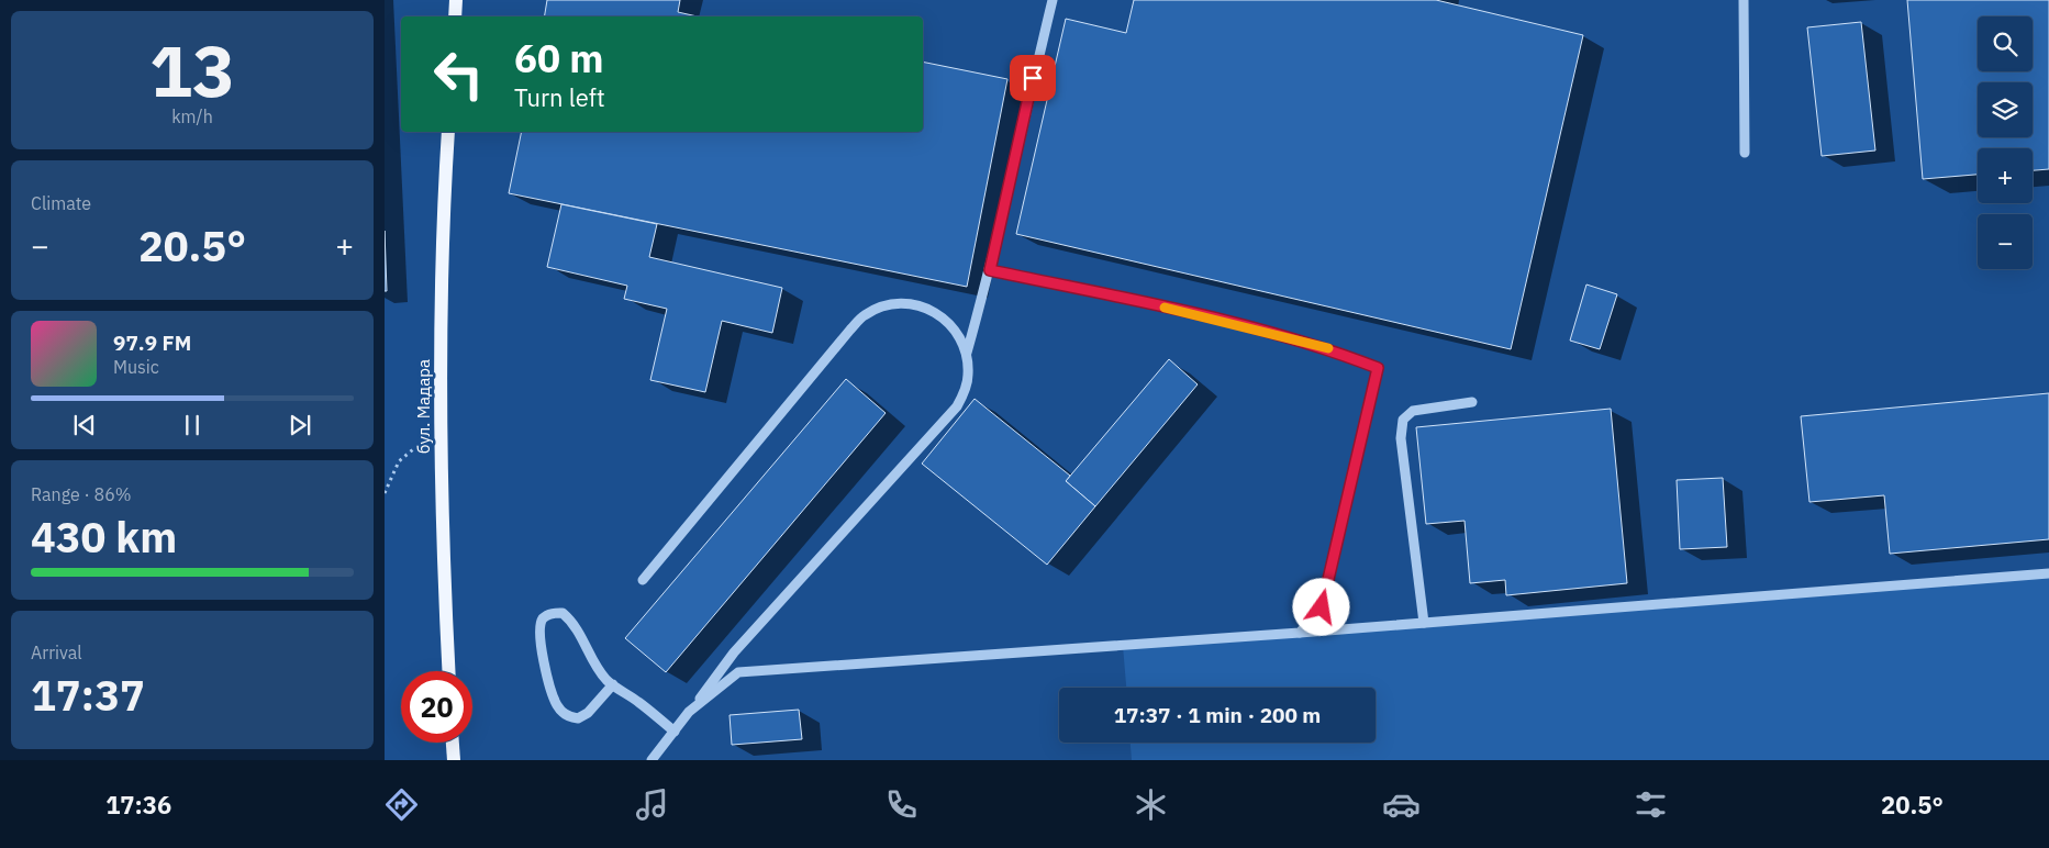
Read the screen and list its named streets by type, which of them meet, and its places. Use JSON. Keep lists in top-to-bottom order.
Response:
{
  "streets": {
    "main road": ["бул. Мадара"]
  },
  "page": {
    "tile": [
      ["13", "km/h"],
      "Climate",
      ["Range · 86%", "430 km"],
      ["Arrival", "17:37"]
    ],
    "map_buttons": ["+", "−"],
    "turn": ["60 m", "Turn left"],
    "heat": ["−", "20.5°", "+"],
    "song": ["97.9 FM", "Music"],
    "limit": "20",
    "trip": "17:37 · 1 min · 200 m",
    "tabs": ["17:36", "20.5°"]
  }
}
